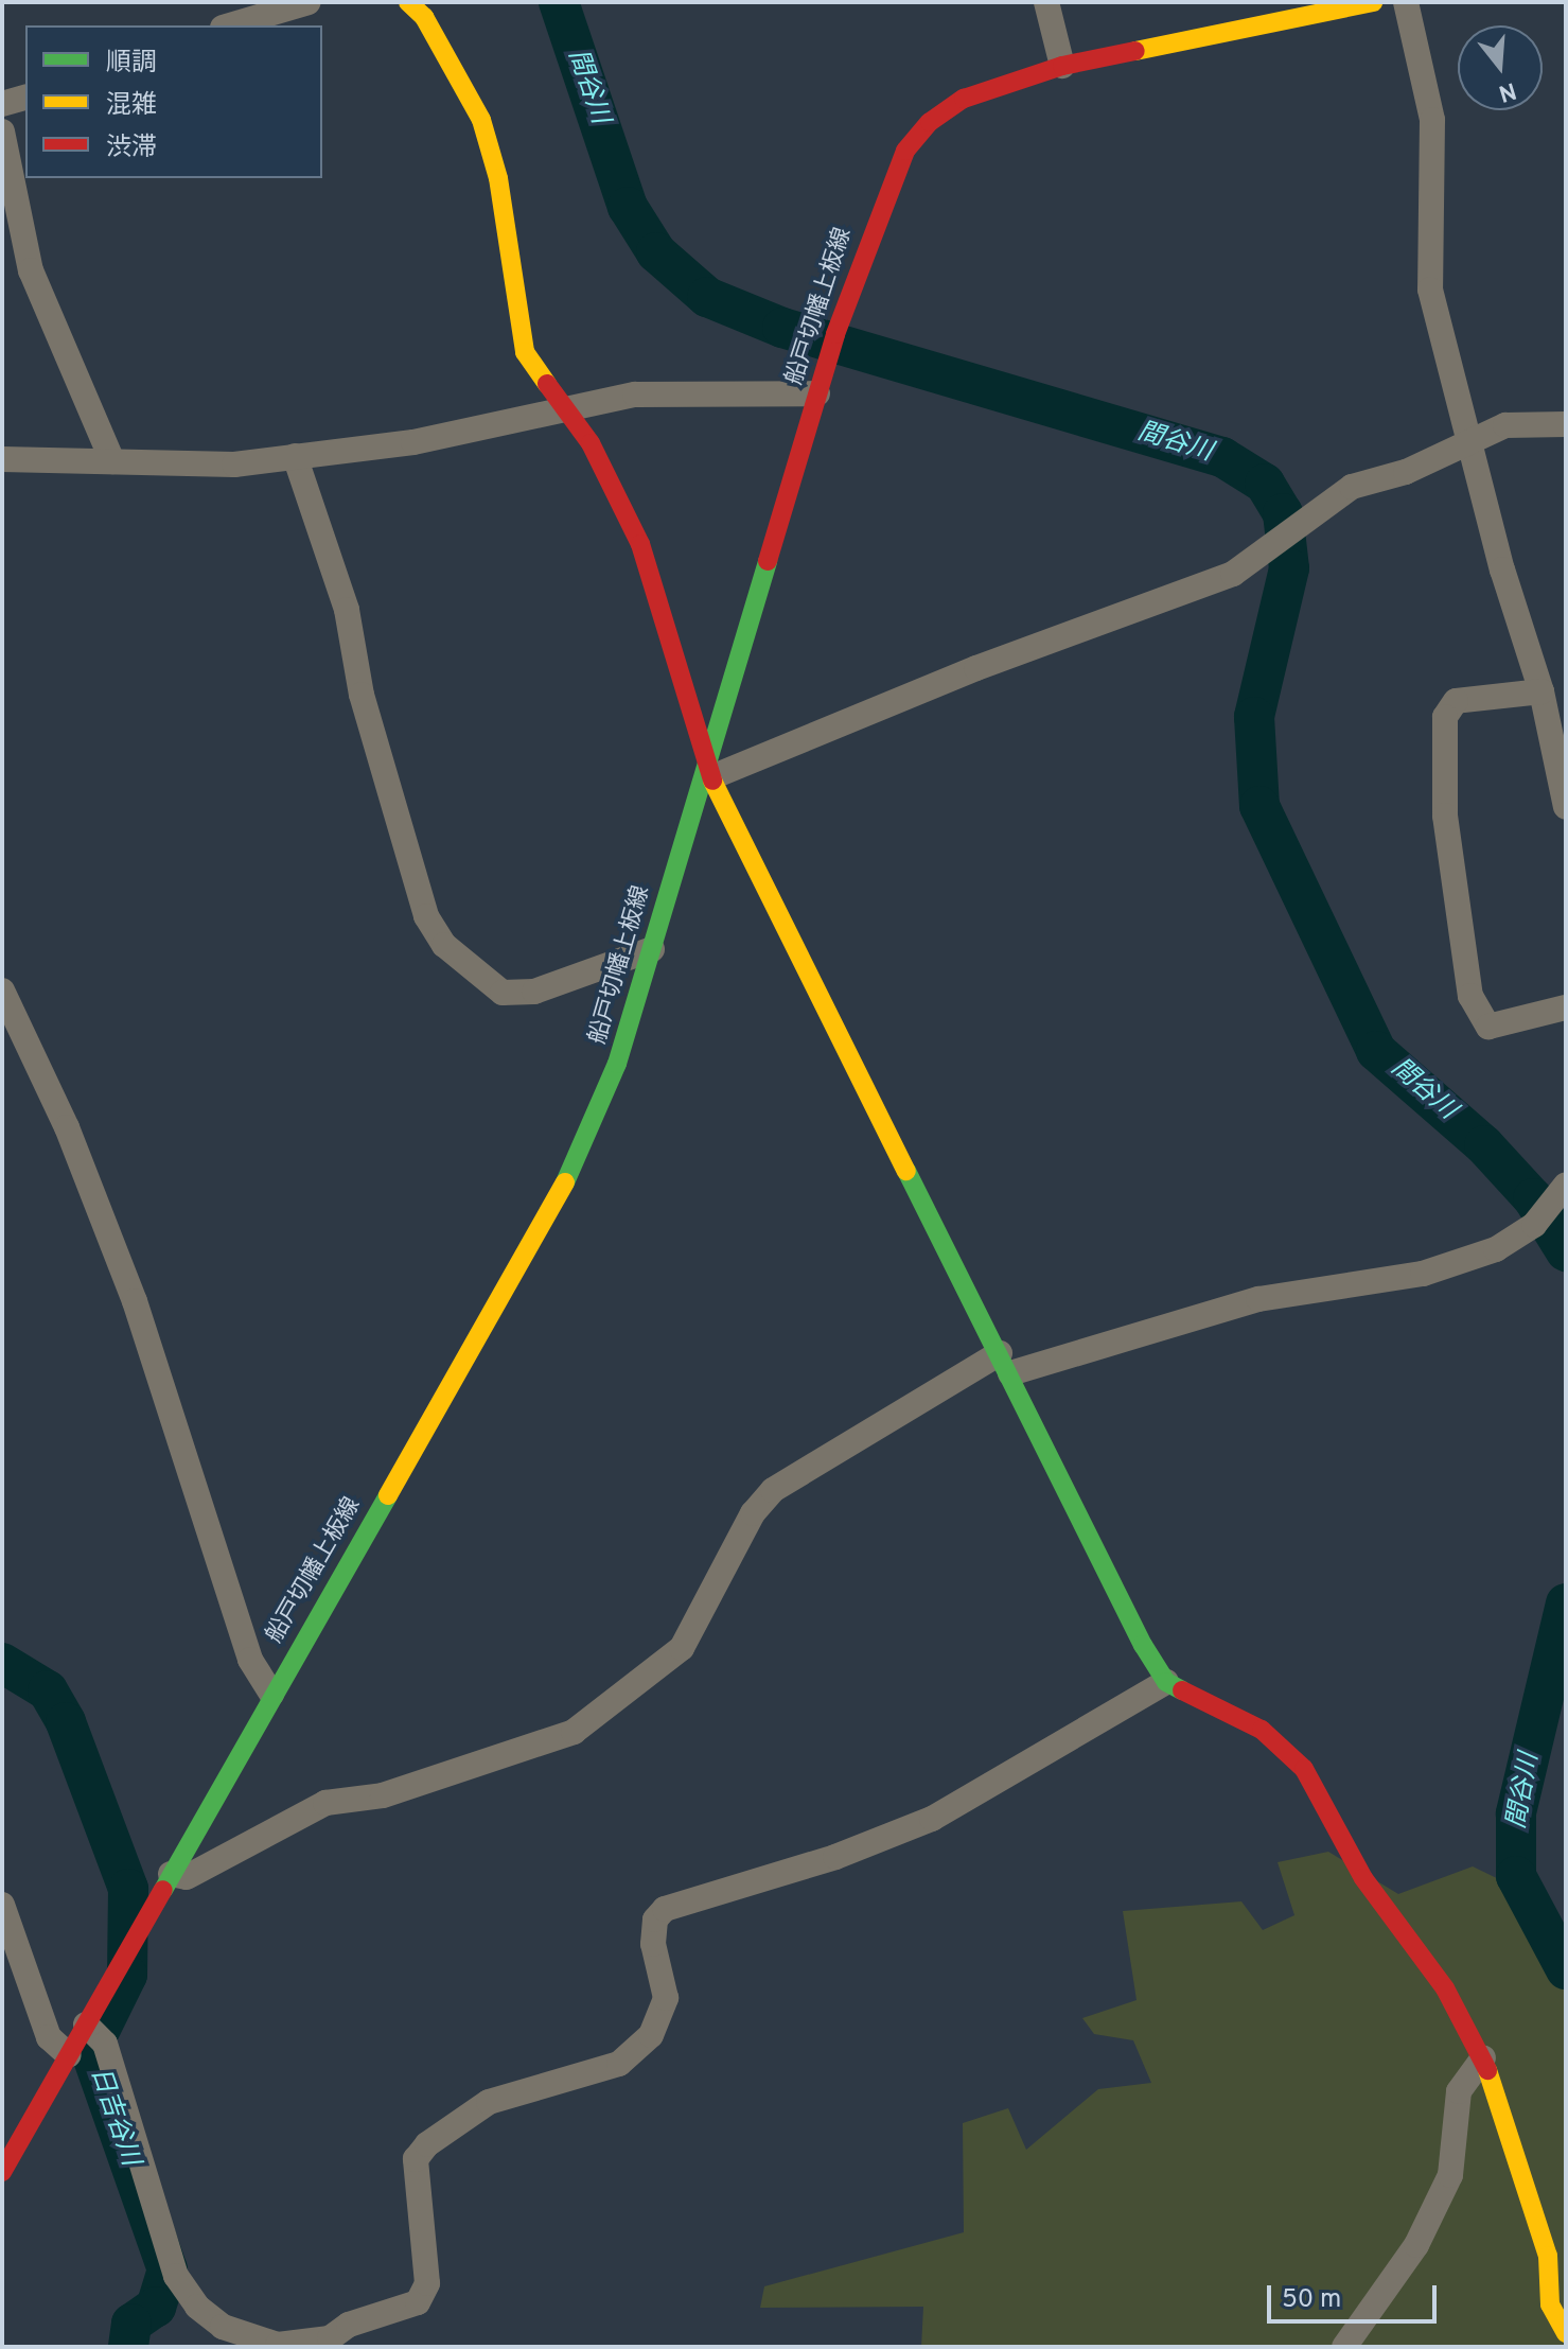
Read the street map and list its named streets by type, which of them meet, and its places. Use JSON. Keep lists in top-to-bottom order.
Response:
{
  "streets": {
    "main road": ["船戸切幡上板線"]
  },
  "water": ["間谷川", "日吉谷川"],
  "legend": ["順調", "混雑", "渋滞"],
  "scale_bar": "50 m",
  "north": "bottom"
}
